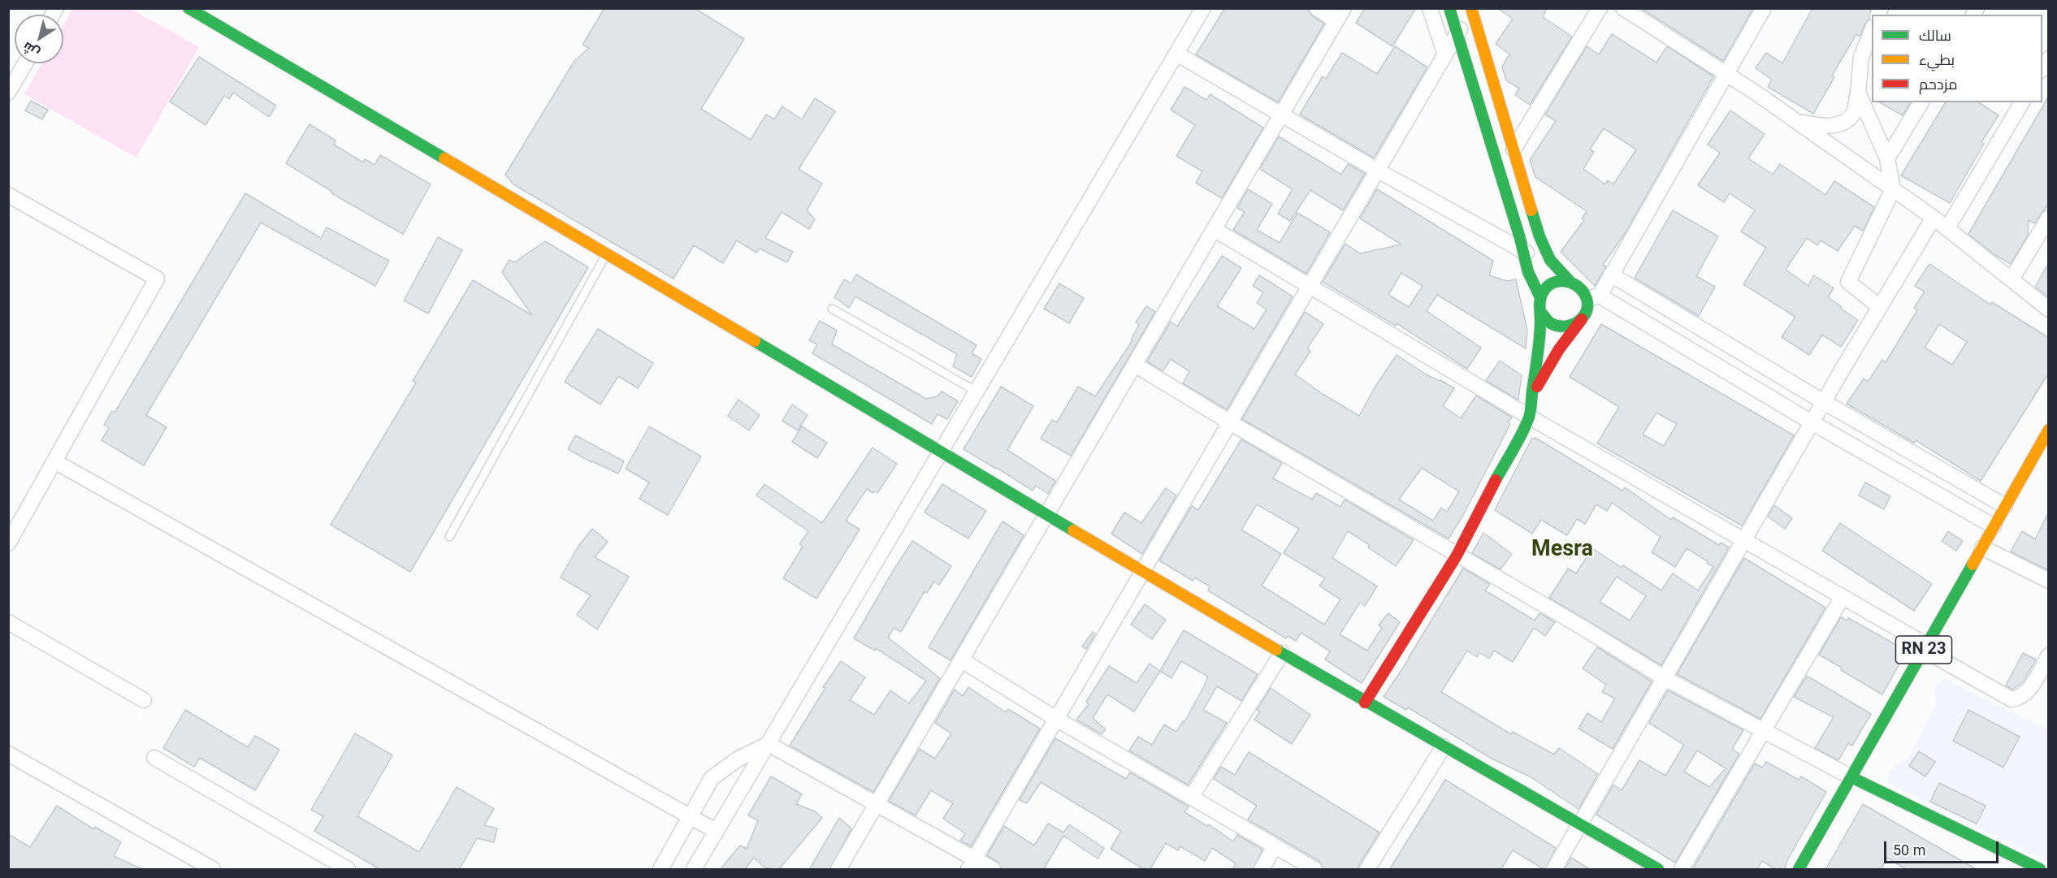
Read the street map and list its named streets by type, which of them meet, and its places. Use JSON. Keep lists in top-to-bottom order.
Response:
{
  "streets": {
    "main road": ["RN 23"]
  },
  "districts": ["Mesra"],
  "legend": ["سالك", "بطيء", "مزدحم"],
  "scale_bar": "50 m",
  "north": "bottom left"
}
